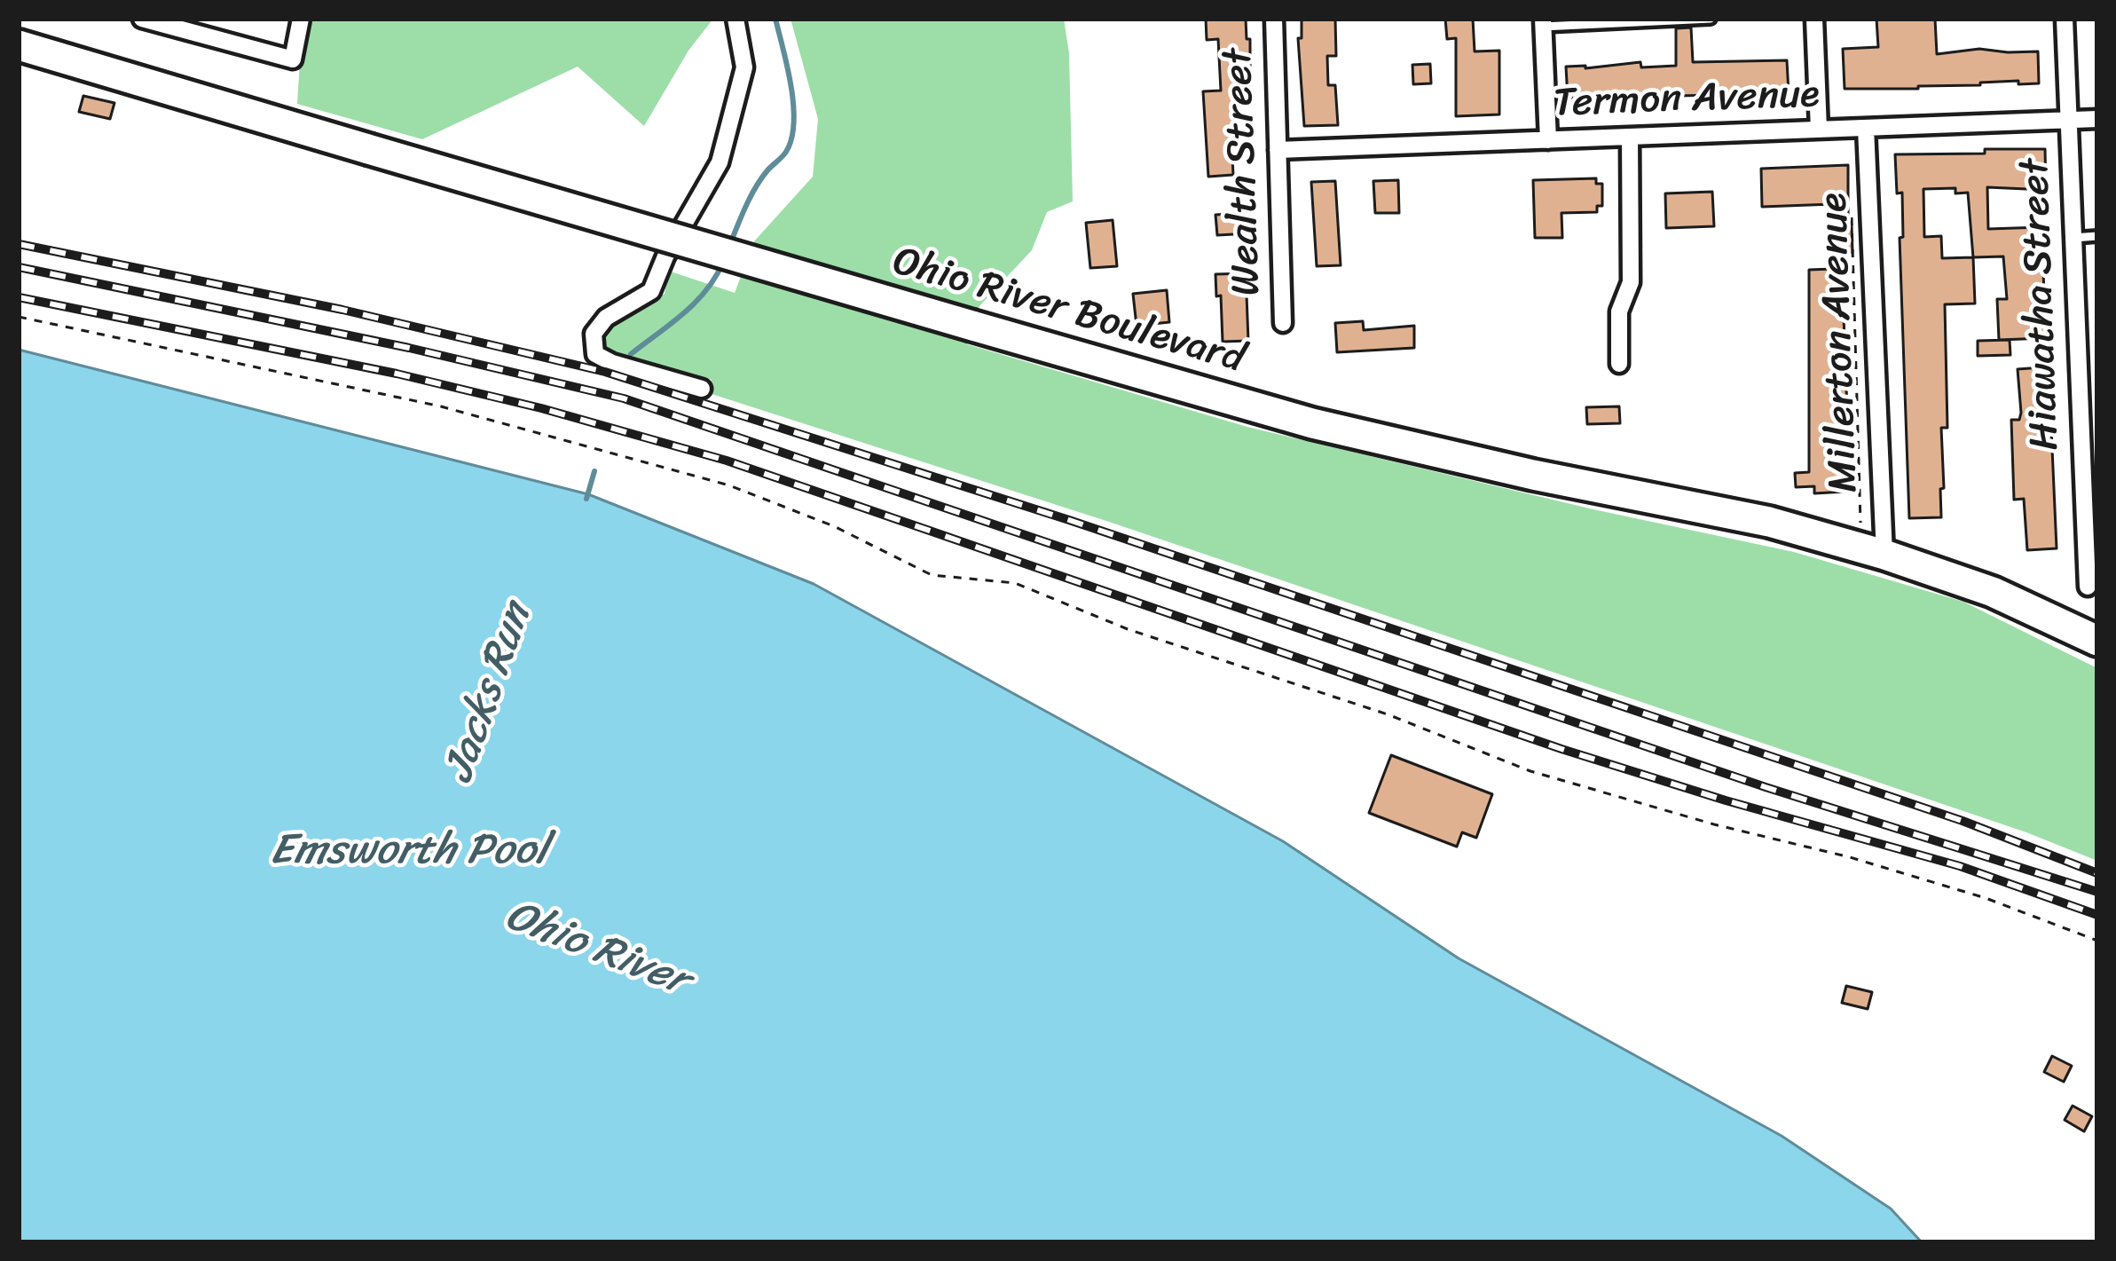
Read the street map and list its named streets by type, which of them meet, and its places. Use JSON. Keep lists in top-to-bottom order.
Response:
{
  "streets": {
    "highway": ["Ohio River Boulevard"],
    "street": [
      "Termon Avenue",
      "Wealth Street",
      "Hiawatha Street",
      "Millerton Avenue"
    ]
  },
  "crossings": [
    ["Termon Avenue", "Wealth Street"],
    ["Termon Avenue", "Hiawatha Street"],
    ["Termon Avenue", "Millerton Avenue"],
    ["Ohio River Boulevard", "Millerton Avenue"]
  ],
  "water": ["Jacks Run", "Emsworth Pool", "Ohio River"]
}
